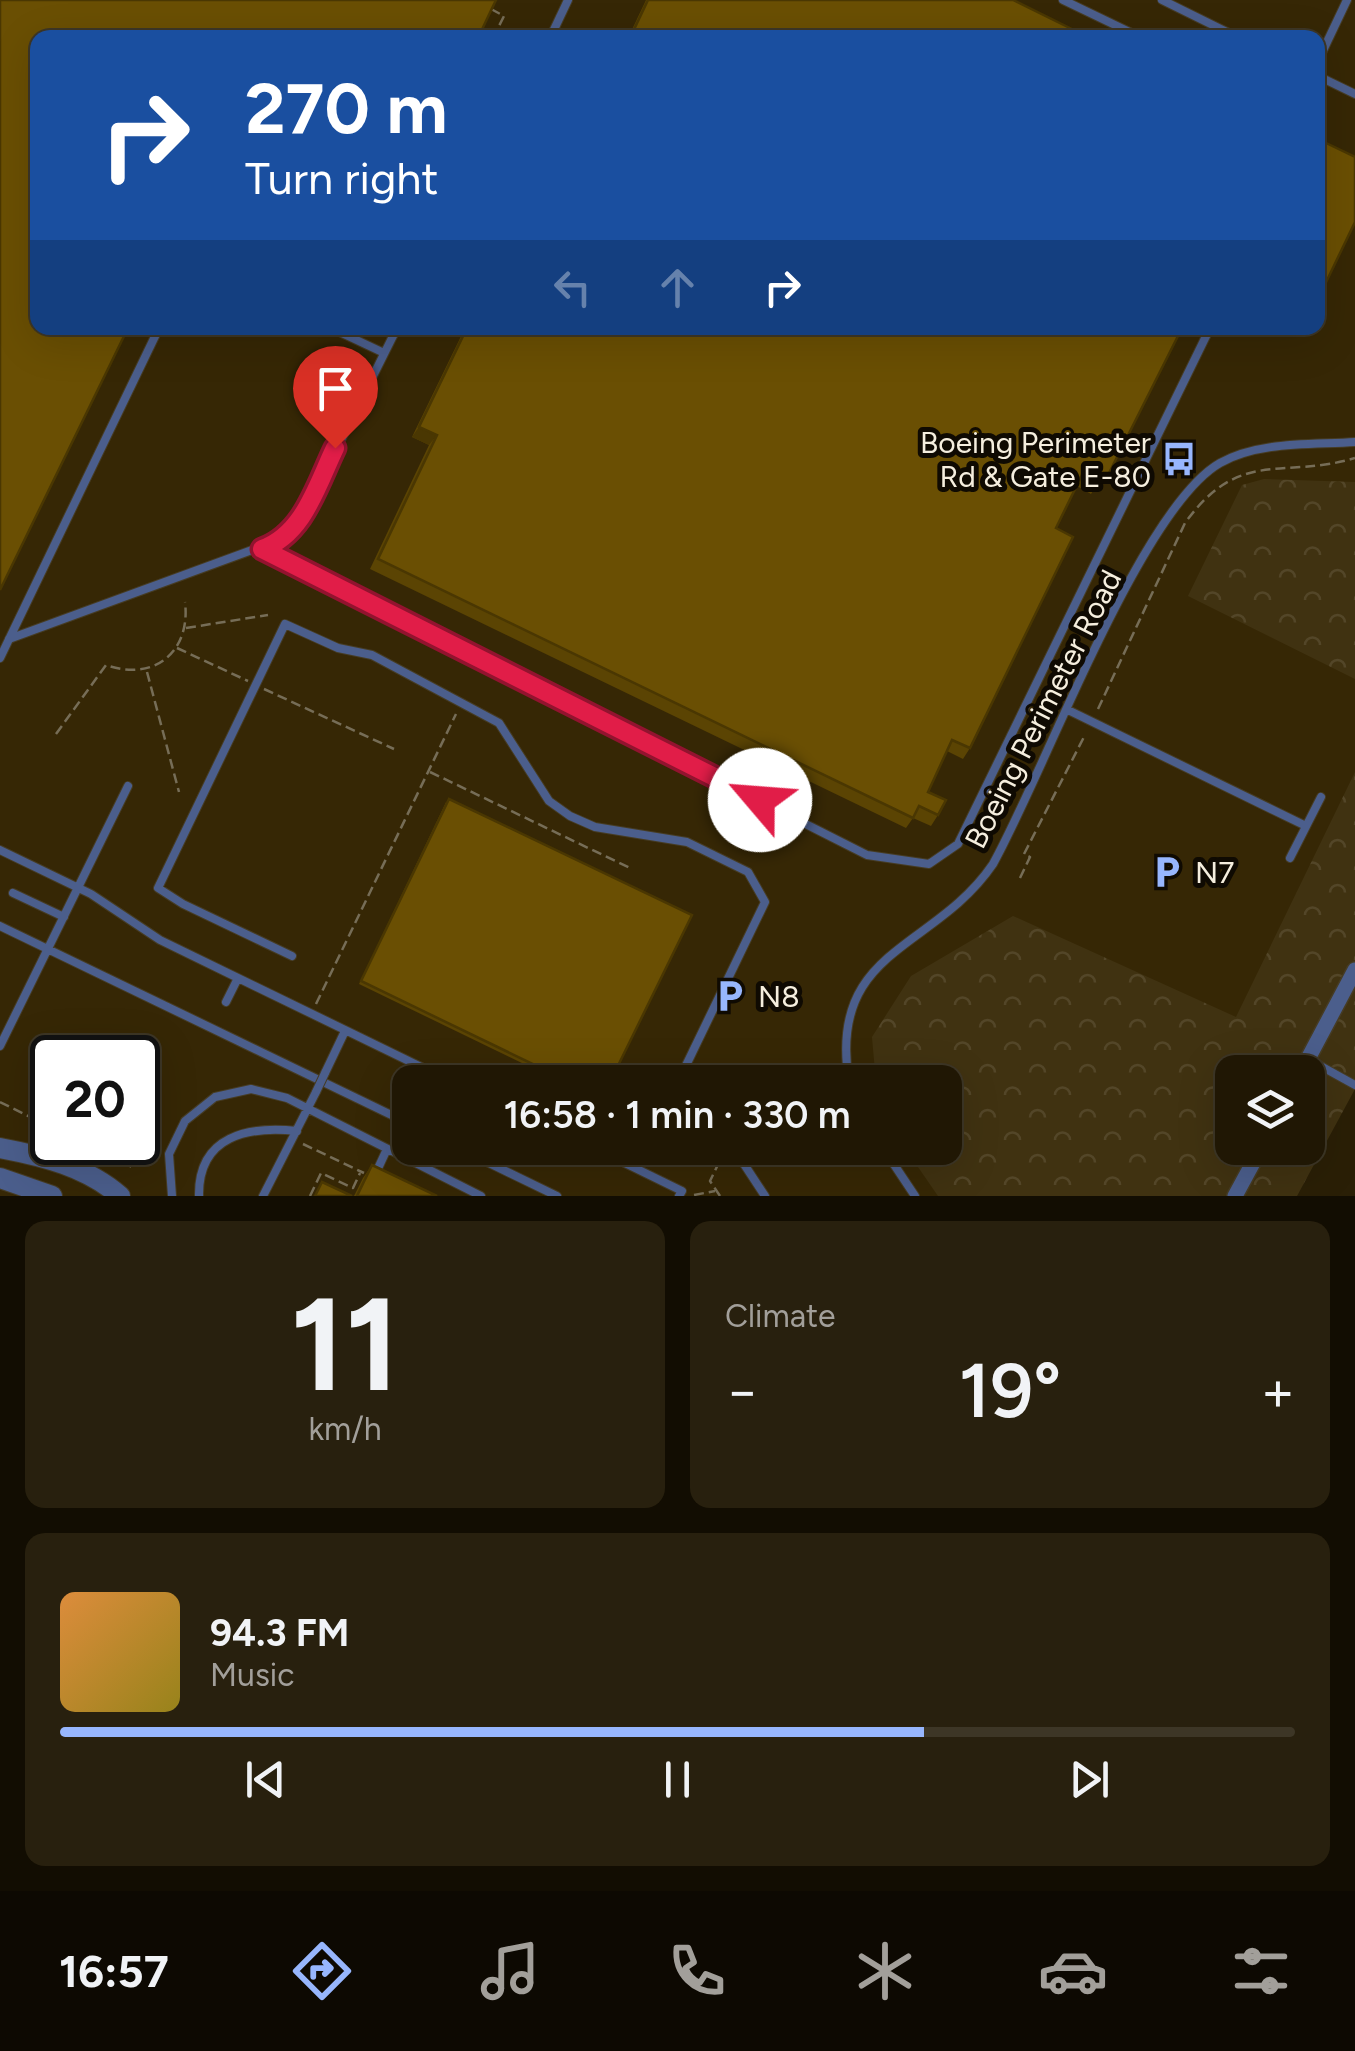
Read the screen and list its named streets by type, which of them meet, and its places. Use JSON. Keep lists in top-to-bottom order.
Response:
{
  "streets": {
    "lane": ["Boeing Perimeter Road"]
  },
  "places": {
    "bus stop": ["Boeing Perimeter Rd & Gate E-80"],
    "parking": ["N7", "N8"]
  },
  "page": {
    "turn": ["270 m", "Turn right"],
    "limit": "20",
    "trip": "16:58 · 1 min · 330 m",
    "tile": [
      ["11", "km/h"],
      "Climate"
    ],
    "heat": ["−", "19°", "+"],
    "song": ["94.3 FM", "Music"],
    "tabs": "16:57"
  }
}
